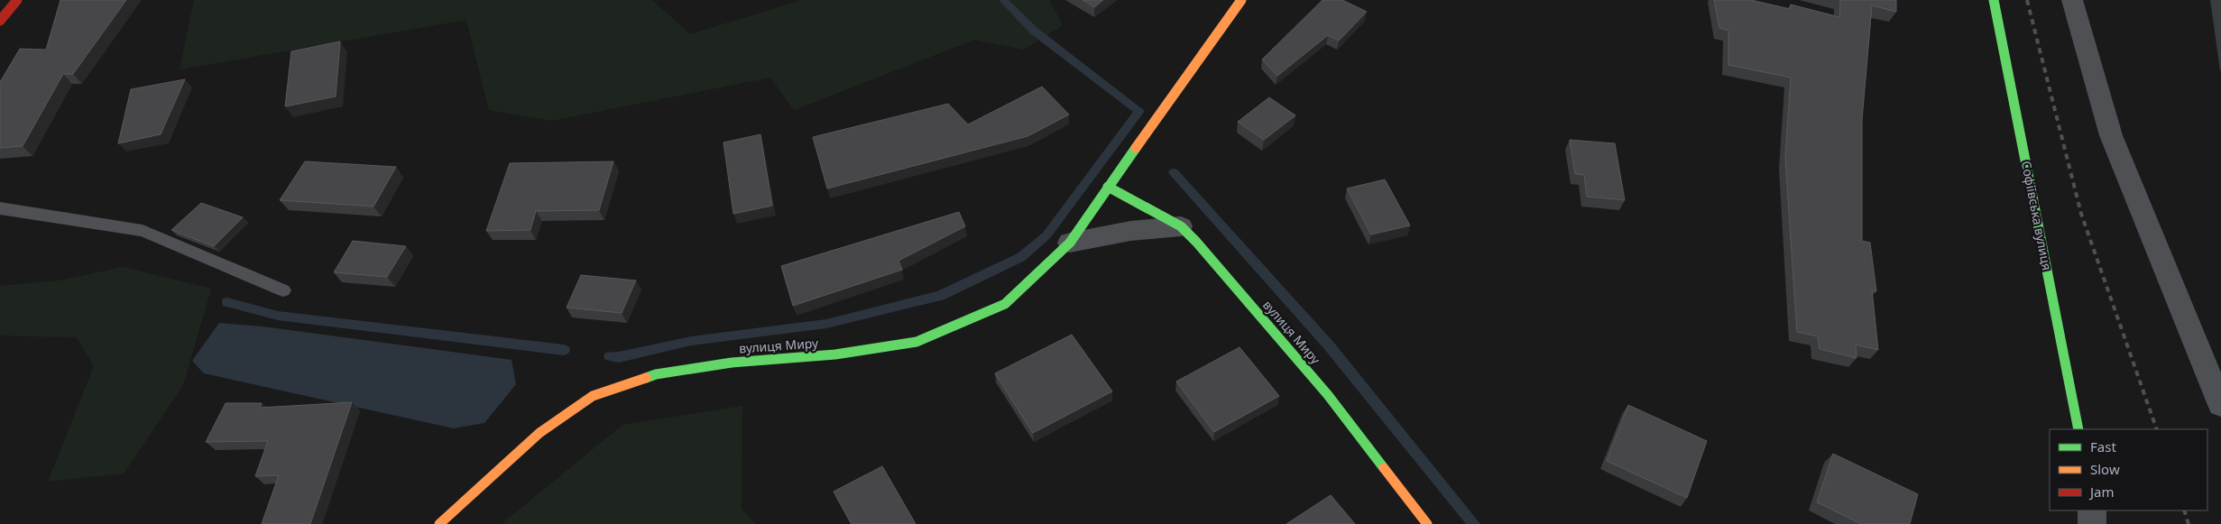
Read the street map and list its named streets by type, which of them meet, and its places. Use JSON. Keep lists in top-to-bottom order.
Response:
{
  "streets": {
    "street": ["Софіївська вулиця", "вулиця Миру"]
  },
  "legend": ["Fast", "Slow", "Jam"]
}
